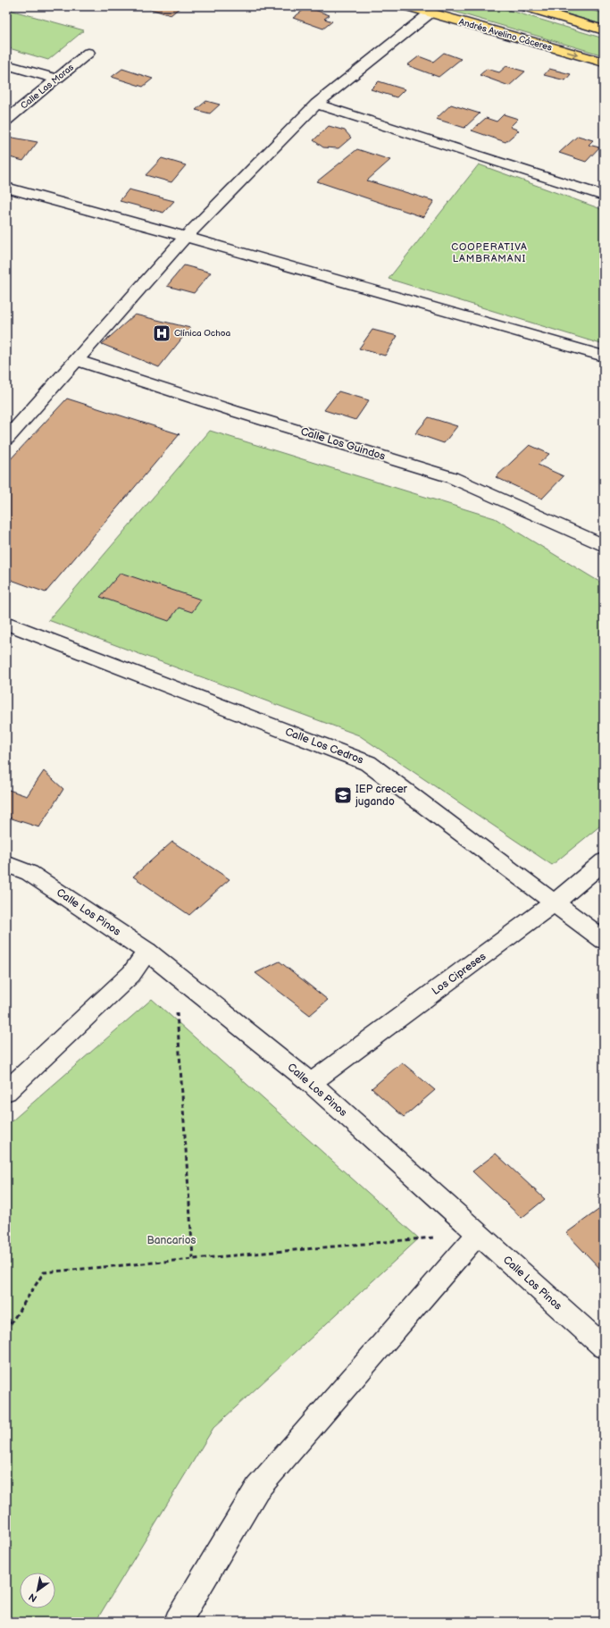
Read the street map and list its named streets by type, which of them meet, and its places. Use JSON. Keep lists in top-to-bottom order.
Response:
{
  "streets": {
    "main road": ["Andrés Avelino Cáceres"],
    "street": [
      "Calle Las Moras",
      "Calle Los Guindos",
      "Calle Los Cedros",
      "Calle Los Pinos",
      "Los Cipreses"
    ]
  },
  "crossings": [
    ["Calle Los Cedros", "Los Cipreses"],
    ["Calle Los Pinos", "Los Cipreses"]
  ],
  "districts": ["COOPERATIVA LAMBRAMANI"],
  "parks": ["Bancarios"],
  "places": {
    "hospital": ["Clínica Ochoa"],
    "school or university": ["IEP crecer jugando"]
  },
  "north": "bottom left"
}
